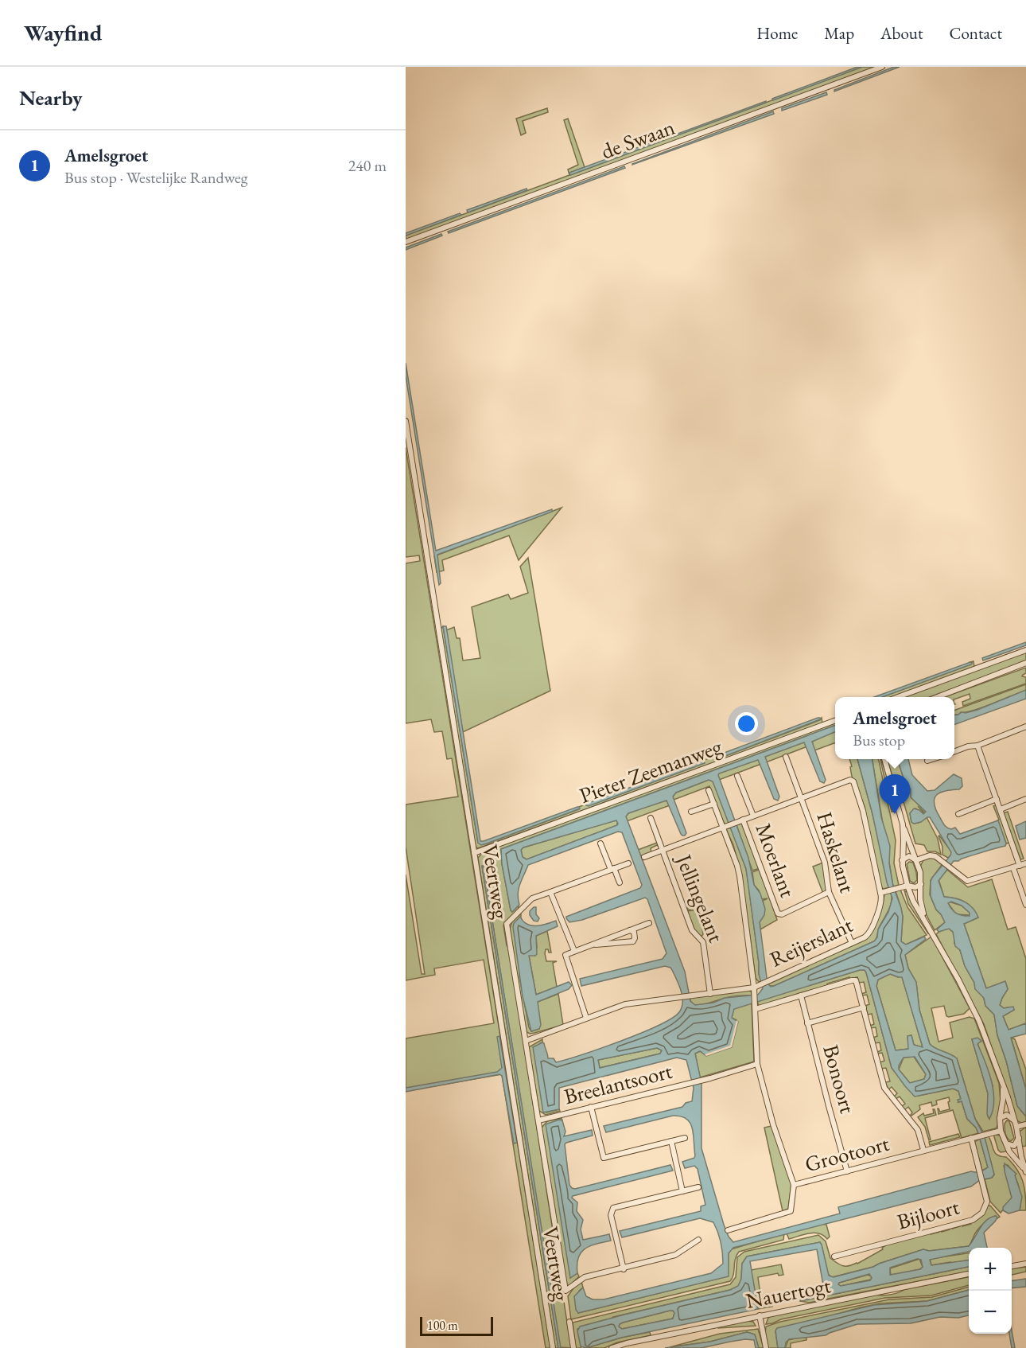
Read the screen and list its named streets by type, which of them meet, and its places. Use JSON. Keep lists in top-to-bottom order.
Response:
{
  "streets": {
    "street": [
      "de Swaan",
      "Pieter Zeemanweg",
      "Haskelant",
      "Moerlant",
      "Veertweg",
      "Jellingelant",
      "Reijerslant",
      "Bonoort",
      "Breelantsoort",
      "Grootoort",
      "Bijloort",
      "Nauertogt"
    ]
  },
  "crossings": [
    ["Pieter Zeemanweg", "Veertweg"],
    ["Haskelant", "Moerlant"],
    ["Haskelant", "Reijerslant"],
    ["Jellingelant", "Reijerslant"],
    ["Reijerslant", "Grootoort"],
    ["Bonoort", "Grootoort"],
    ["Breelantsoort", "Grootoort"],
    ["Grootoort", "Bijloort"]
  ],
  "scale_bar": "100 m",
  "page": {
    "header": "Wayfind",
    "nav": [
      "Home",
      "Map",
      "About",
      "Contact"
    ],
    "heading": "Nearby",
    "list": [
      {
        "mark": "1",
        "name": "Amelsgroet",
        "note": "Bus stop · Westelijke Randweg",
        "value": "240 m"
      }
    ],
    "popup": ["Amelsgroet", "Bus stop"],
    "pins": "1",
    "map_buttons": ["+", "−"],
    "scale": "100 m"
  }
}
